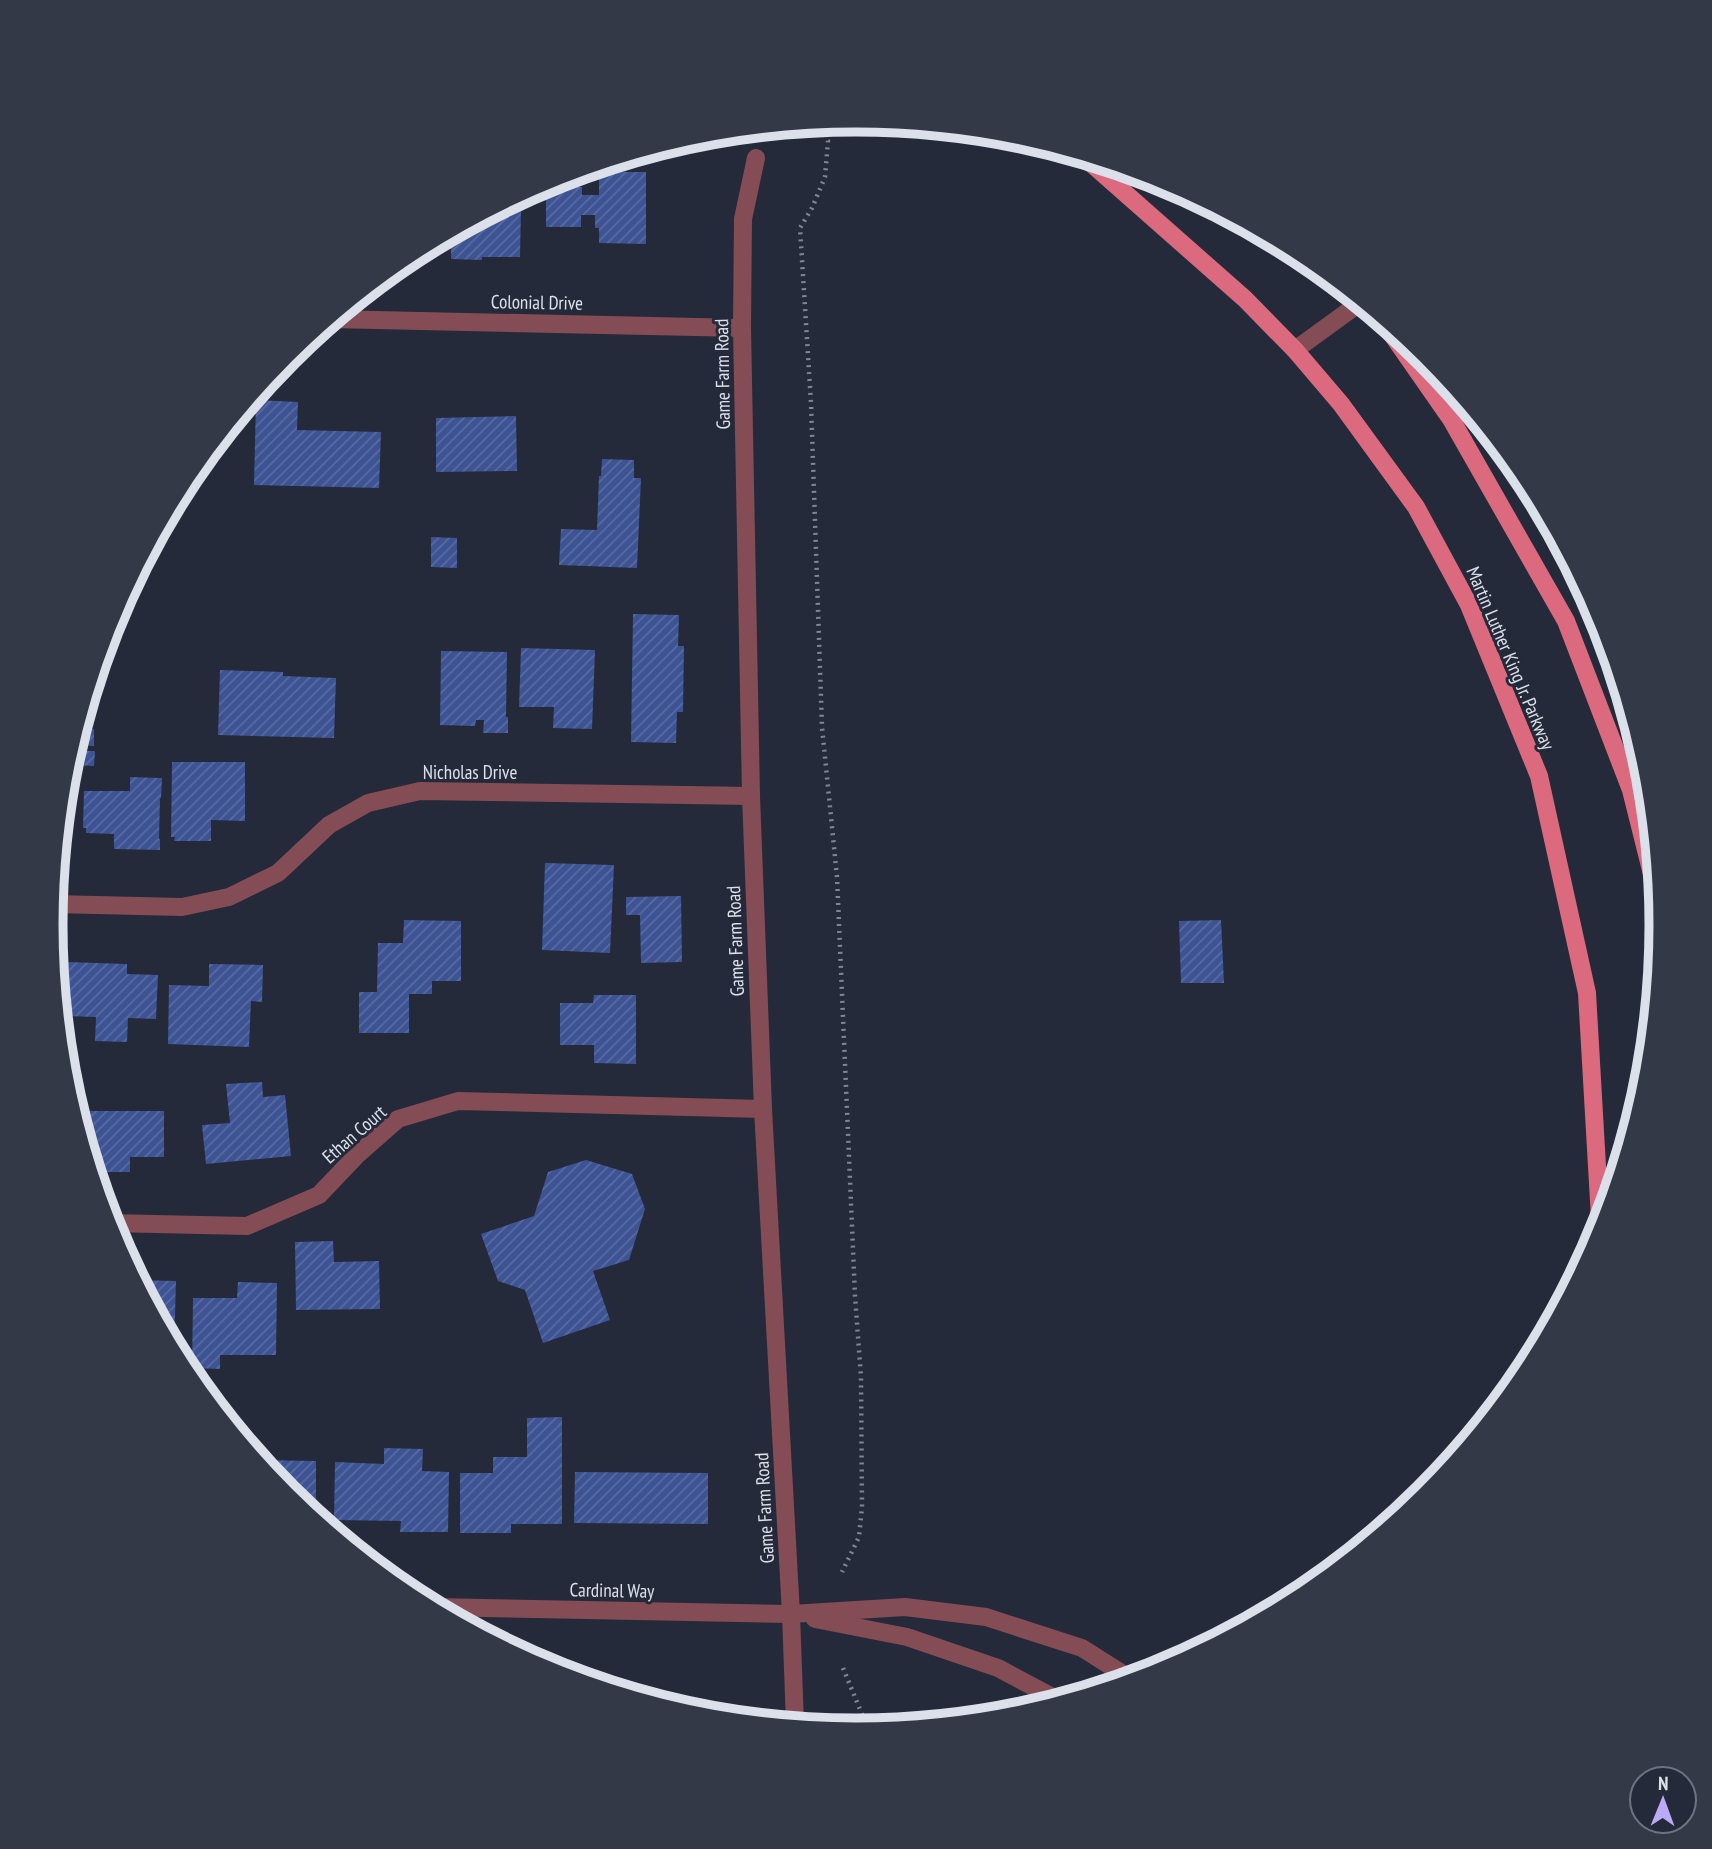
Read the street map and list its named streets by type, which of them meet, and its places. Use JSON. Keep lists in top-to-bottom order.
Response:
{
  "streets": {
    "main road": ["Martin Luther King Jr. Parkway"],
    "street": [
      "Colonial Drive",
      "Game Farm Road",
      "Nicholas Drive",
      "Ethan Court",
      "Cardinal Way"
    ]
  },
  "crossings": [
    ["Colonial Drive", "Game Farm Road"],
    ["Game Farm Road", "Nicholas Drive"],
    ["Game Farm Road", "Ethan Court"],
    ["Game Farm Road", "Cardinal Way"]
  ],
  "north": "top"
}
